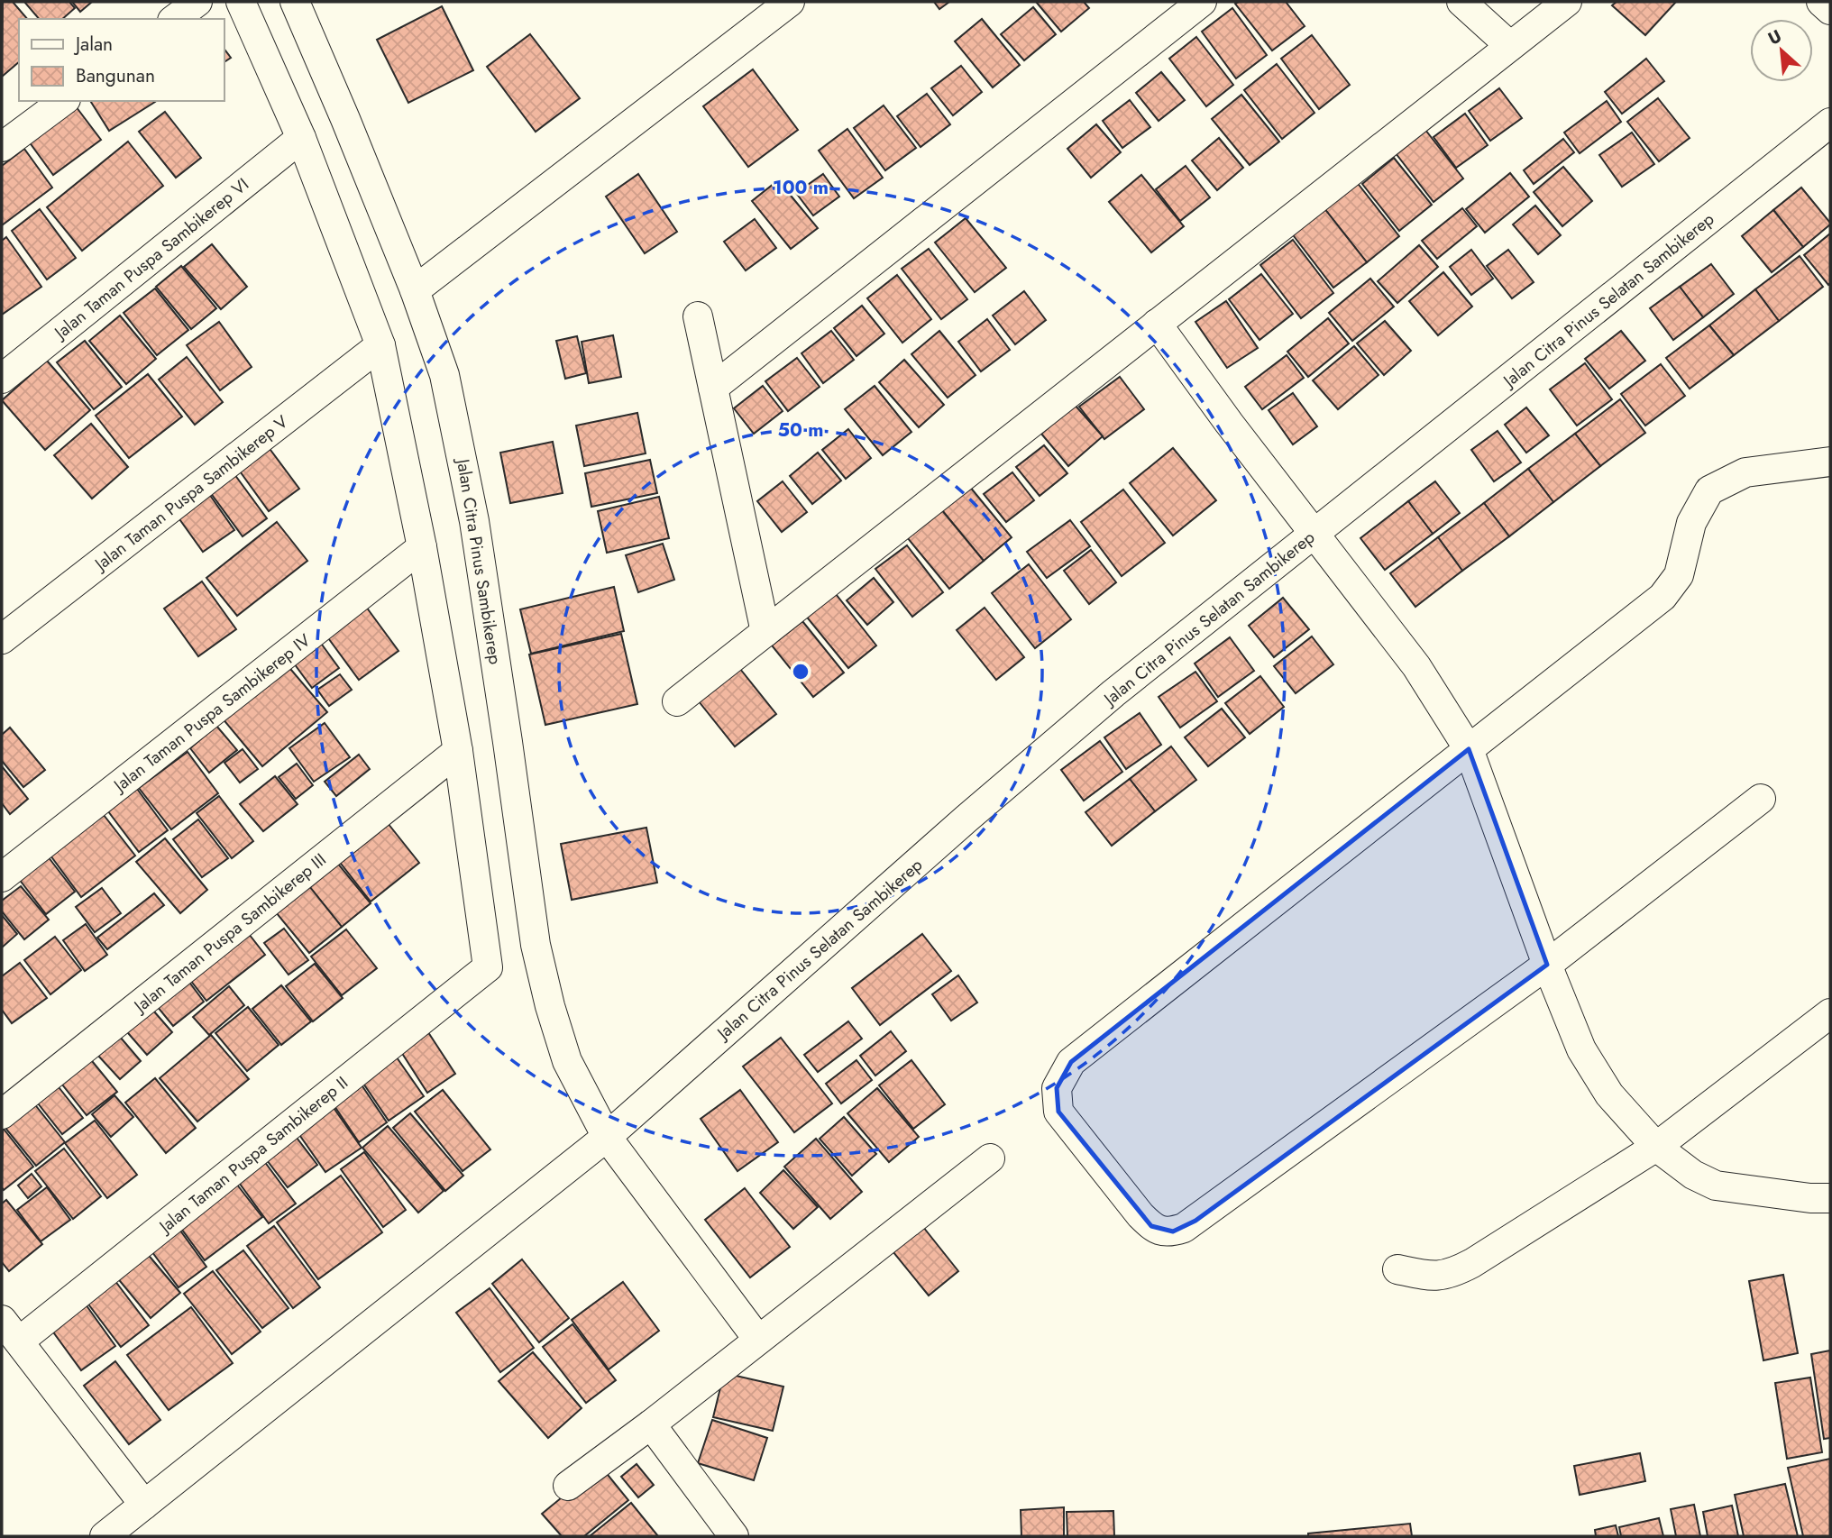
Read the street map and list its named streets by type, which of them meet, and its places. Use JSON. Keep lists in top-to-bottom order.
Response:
{
  "streets": {
    "street": [
      "Jalan Taman Puspa Sambikerep VI",
      "Jalan Citra Pinus Selatan Sambikerep",
      "Jalan Taman Puspa Sambikerep V",
      "Jalan Citra Pinus Sambikerep",
      "Jalan Taman Puspa Sambikerep IV",
      "Jalan Taman Puspa Sambikerep III",
      "Jalan Taman Puspa Sambikerep II"
    ]
  },
  "crossings": [
    ["Jalan Citra Pinus Selatan Sambikerep", "Jalan Citra Pinus Sambikerep"],
    ["Jalan Taman Puspa Sambikerep III", "Jalan Taman Puspa Sambikerep II"]
  ],
  "legend": ["Jalan", "Bangunan"],
  "north": "top left",
  "rings": ["100 m", "50 m"]
}
